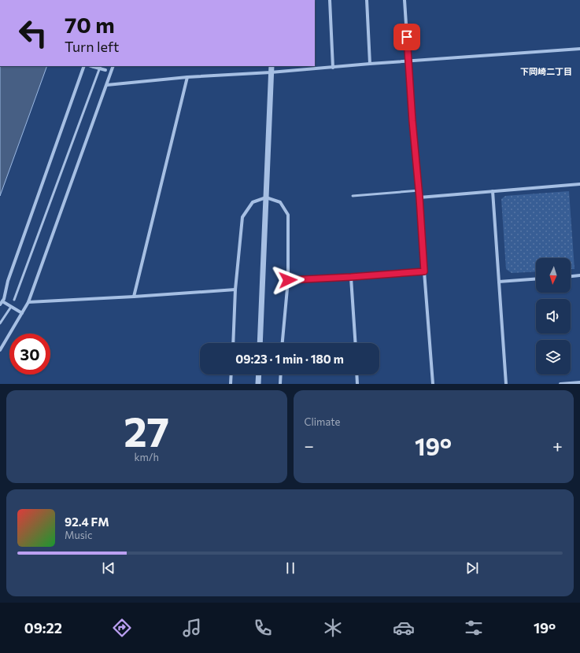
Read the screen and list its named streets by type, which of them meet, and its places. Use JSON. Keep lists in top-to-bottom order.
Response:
{
  "districts": ["下岡崎二丁目"],
  "north": "bottom",
  "page": {
    "turn": ["70 m", "Turn left"],
    "limit": "30",
    "trip": "09:23 · 1 min · 180 m",
    "tile": [
      ["27", "km/h"],
      "Climate"
    ],
    "heat": ["−", "19°", "+"],
    "song": ["92.4 FM", "Music"],
    "tabs": ["09:22", "19°"]
  }
}
